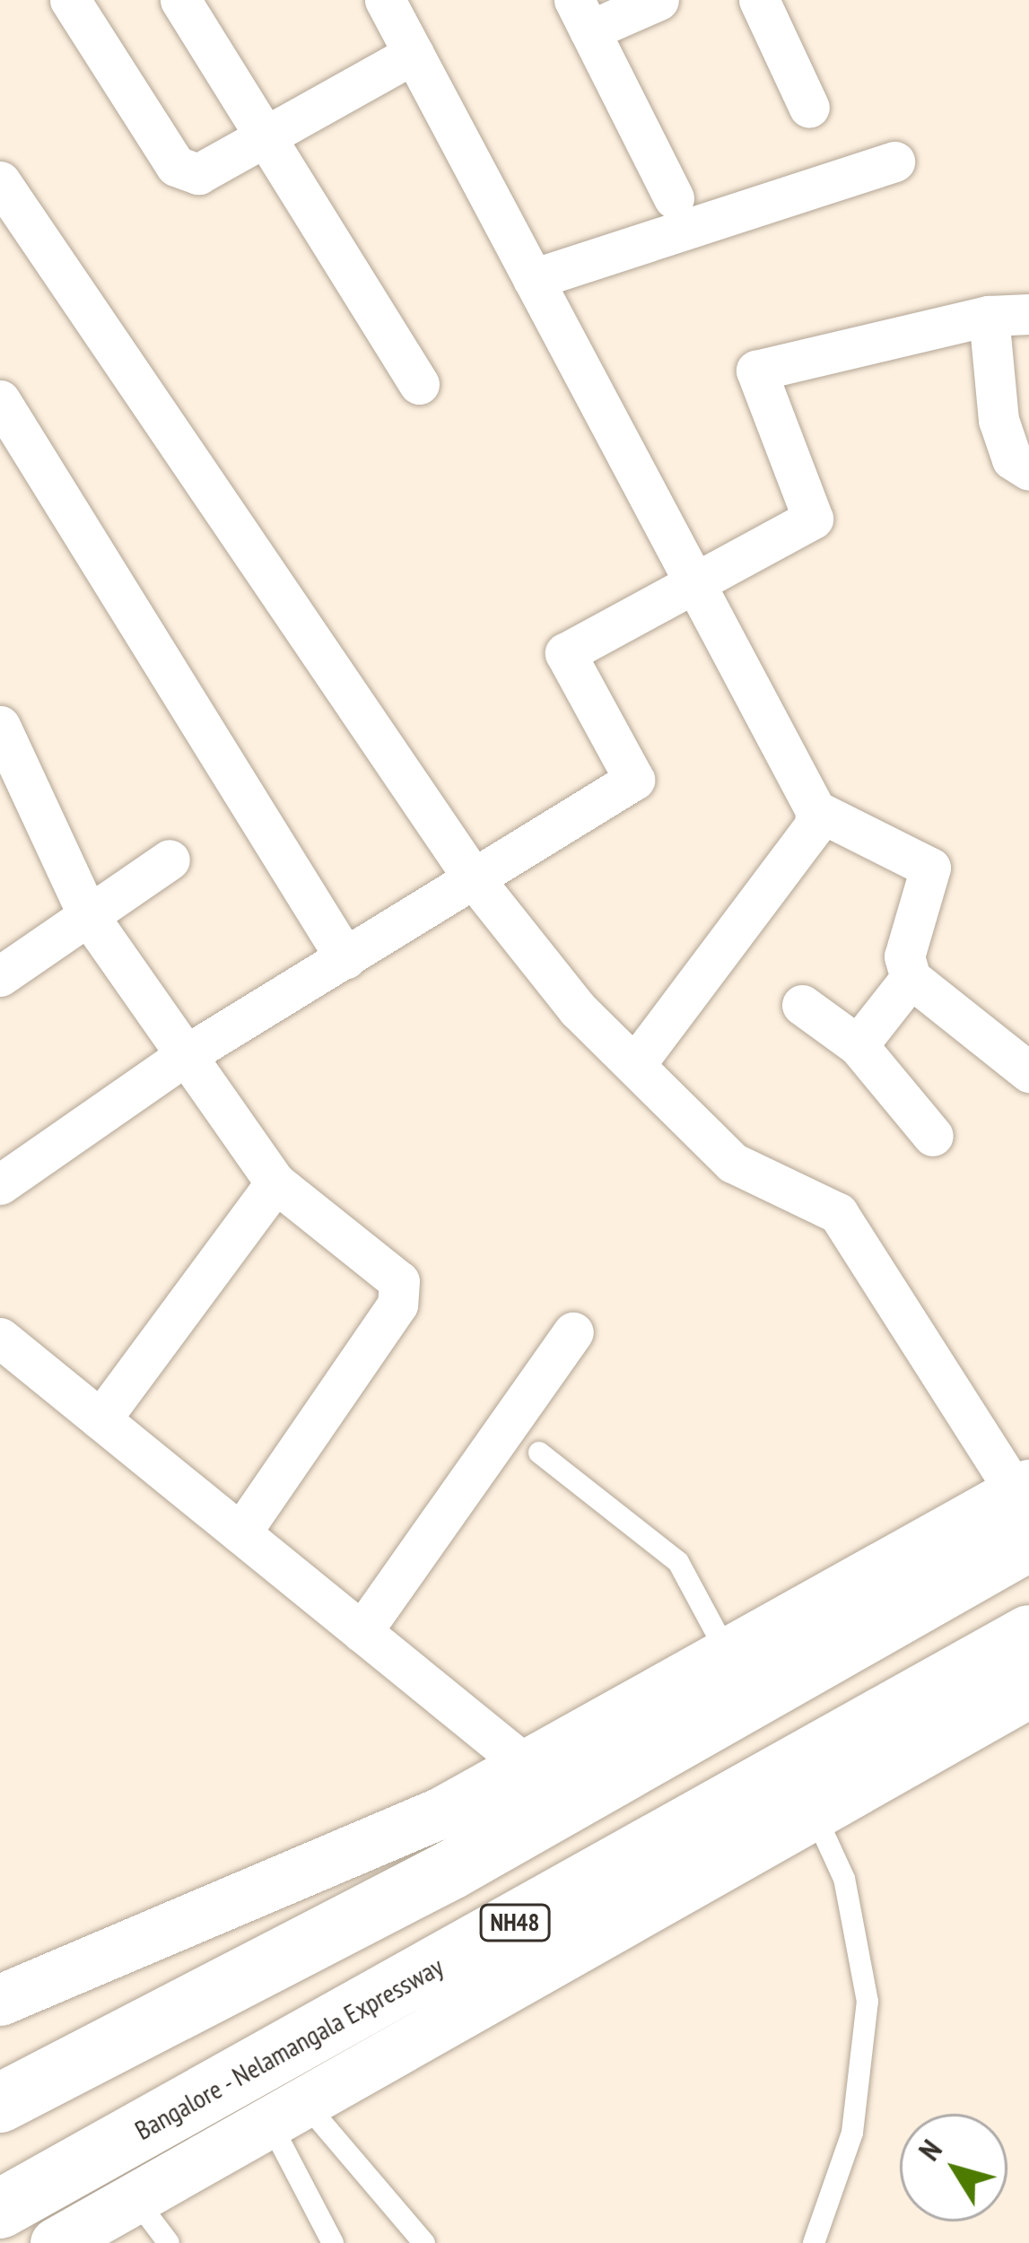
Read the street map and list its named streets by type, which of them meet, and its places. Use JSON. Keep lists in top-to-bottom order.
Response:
{
  "streets": {
    "highway": ["NH48", "Bangalore - Nelamangala Expressway"]
  },
  "north": "top left"
}
